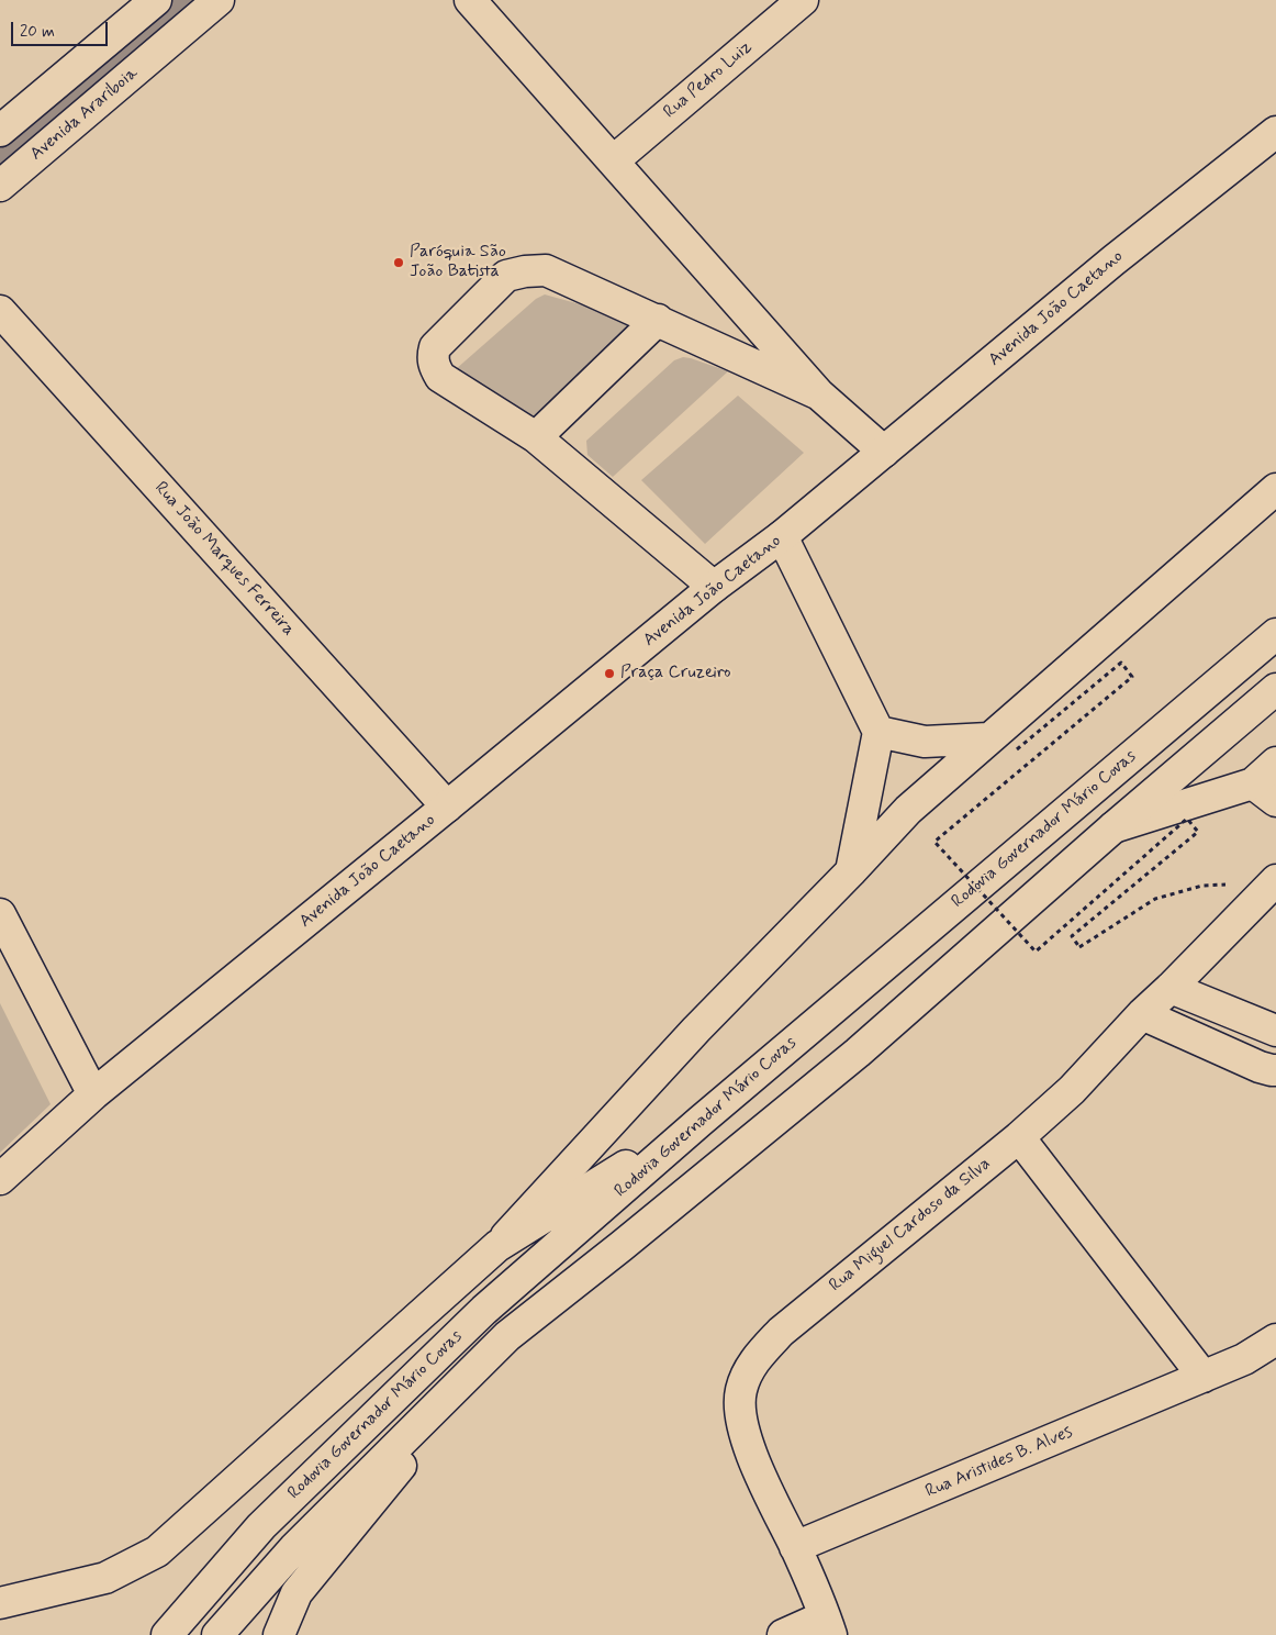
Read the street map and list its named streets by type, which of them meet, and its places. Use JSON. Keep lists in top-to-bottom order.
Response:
{
  "streets": {
    "main road": [
      "Rua Pedro Luiz",
      "Avenida Arariboia",
      "Avenida João Caetano",
      "Rua João Marques Ferreira",
      "Rodovia Governador Mário Covas",
      "Rua Miguel Cardoso da Silva",
      "Rua Aristides B. Alves"
    ]
  },
  "crossings": [
    ["Avenida João Caetano", "Rua João Marques Ferreira"],
    ["Rua Miguel Cardoso da Silva", "Rua Aristides B. Alves"]
  ],
  "places": ["Paróquia São João Batista", "Praça Cruzeiro"],
  "scale_bar": "20 m"
}
